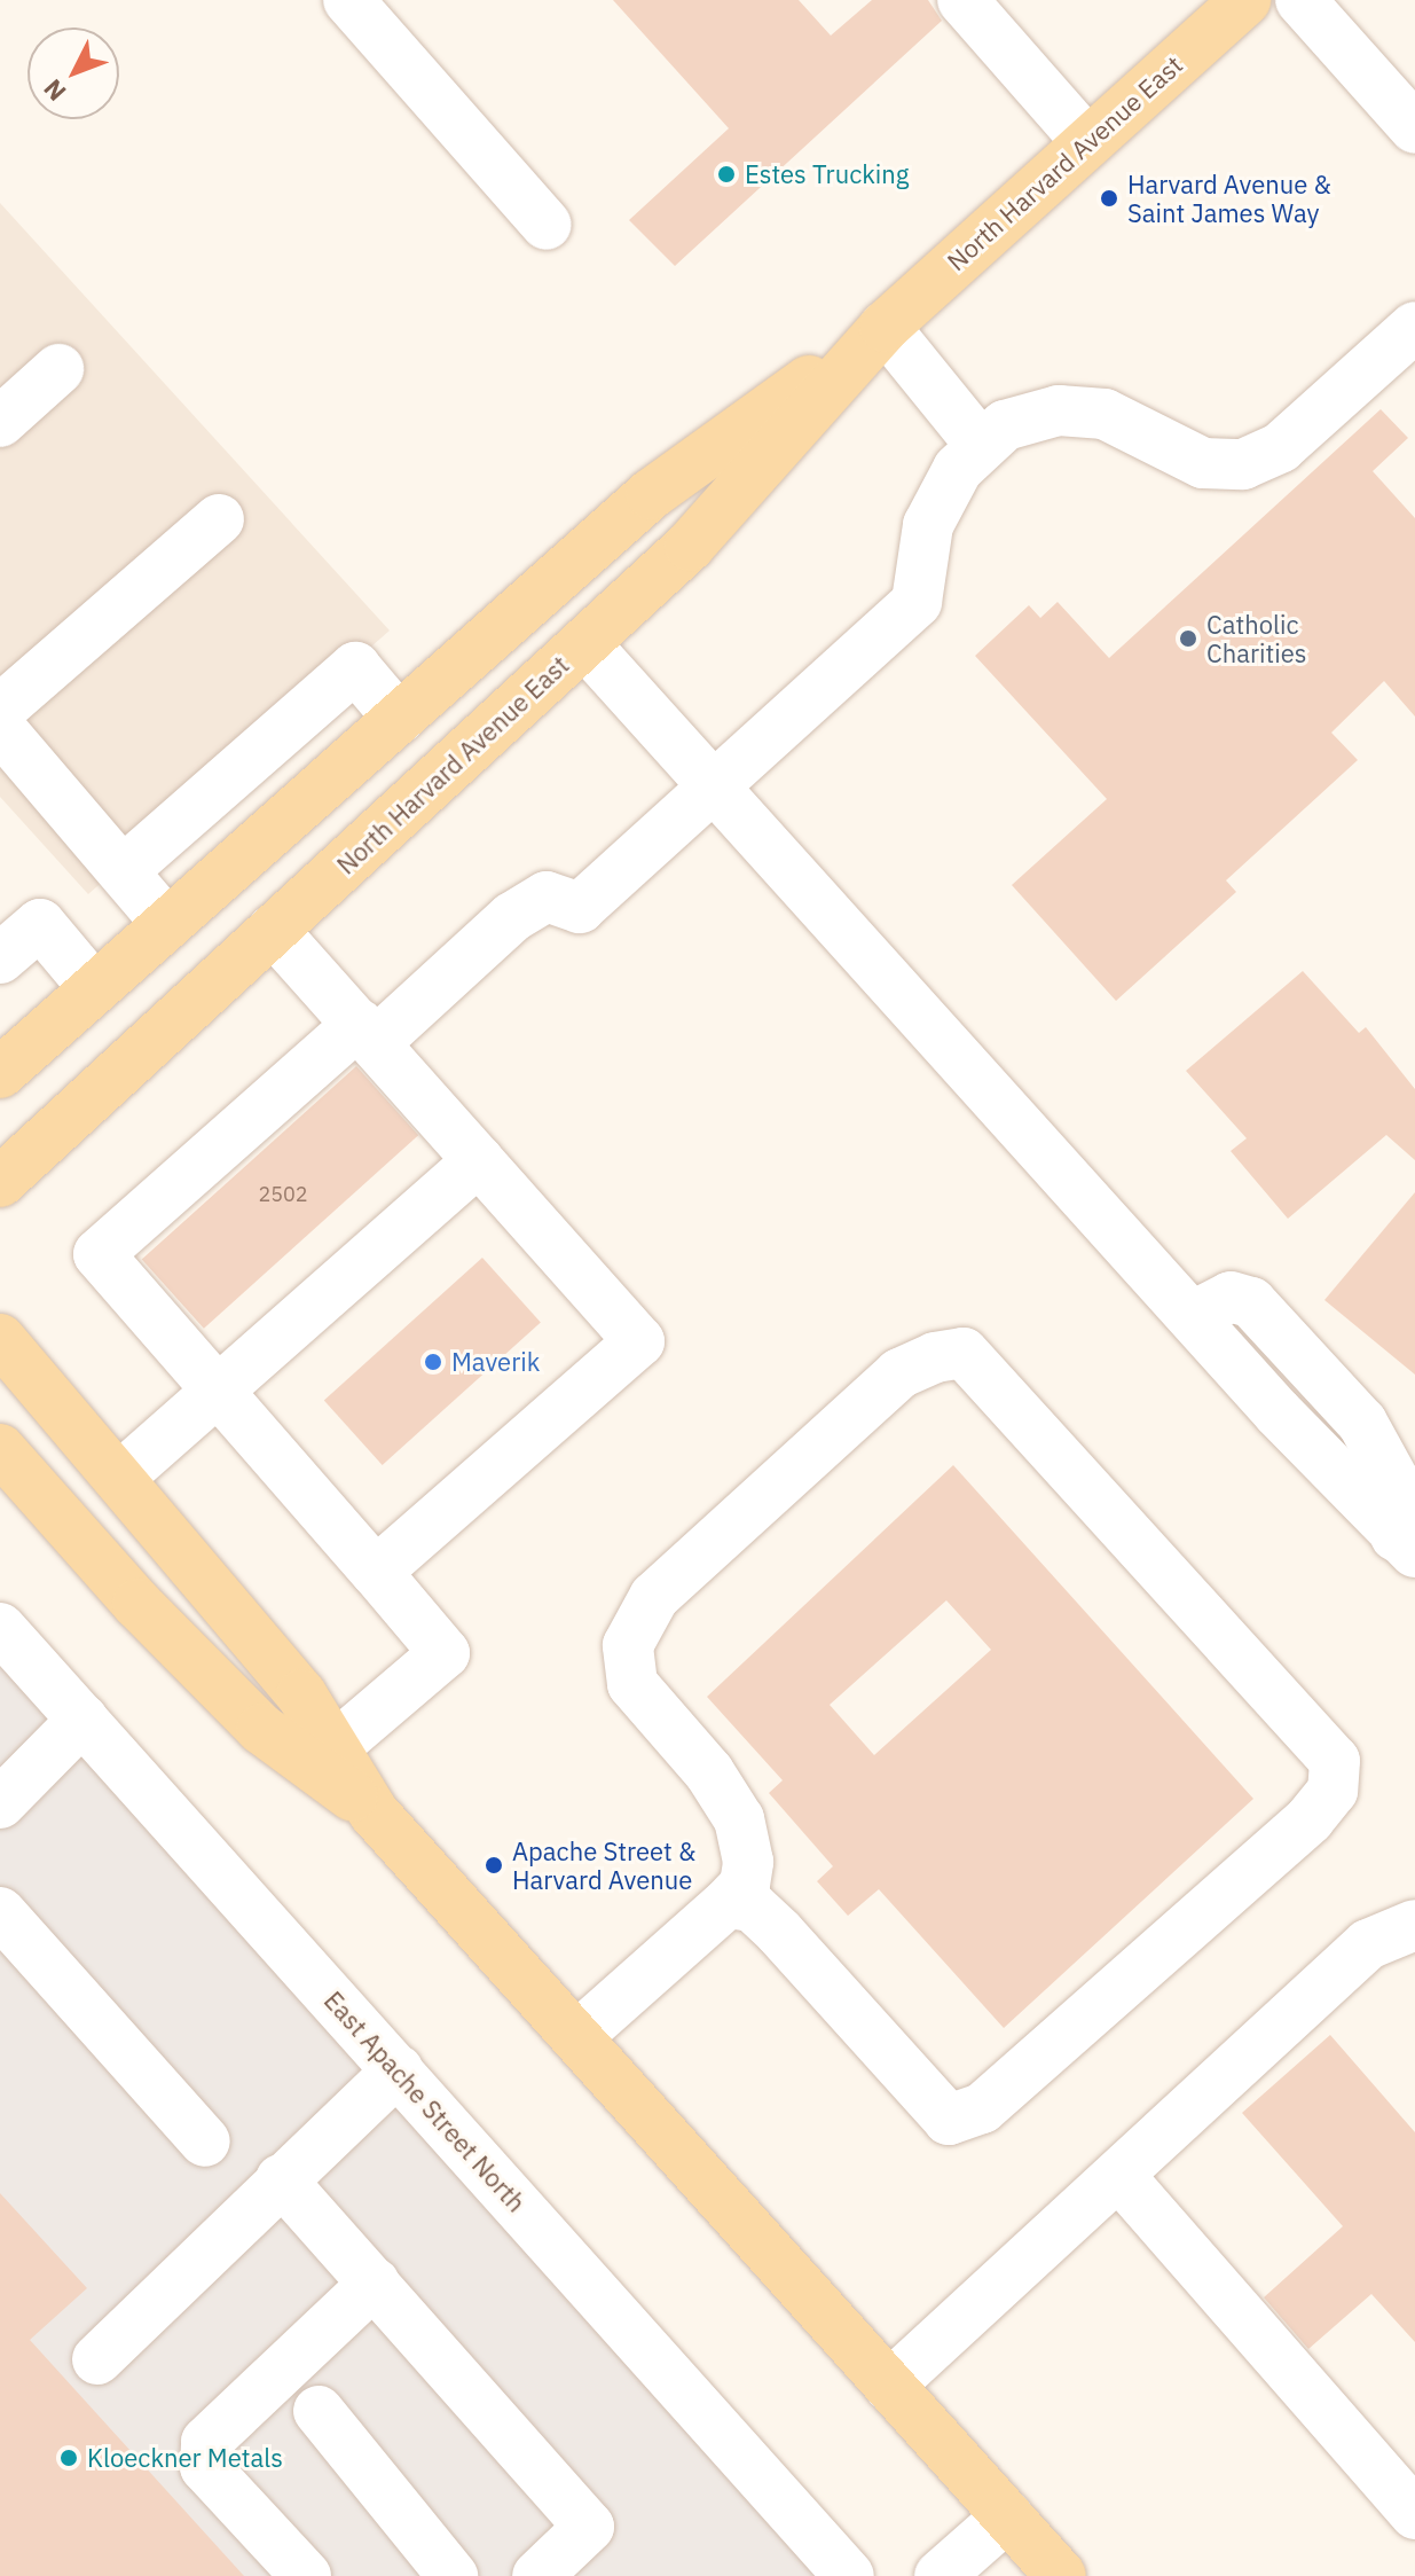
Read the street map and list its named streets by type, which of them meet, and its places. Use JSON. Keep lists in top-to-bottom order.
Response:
{
  "streets": {
    "main road": ["North Harvard Avenue East"],
    "street": ["East Apache Street North"]
  },
  "places": [
    "Estes Trucking",
    "Harvard Avenue & Saint James Way",
    "Catholic Charities",
    "Maverik",
    "Apache Street & Harvard Avenue",
    "Kloeckner Metals"
  ],
  "house_numbers": ["2502"],
  "north": "bottom left"
}
